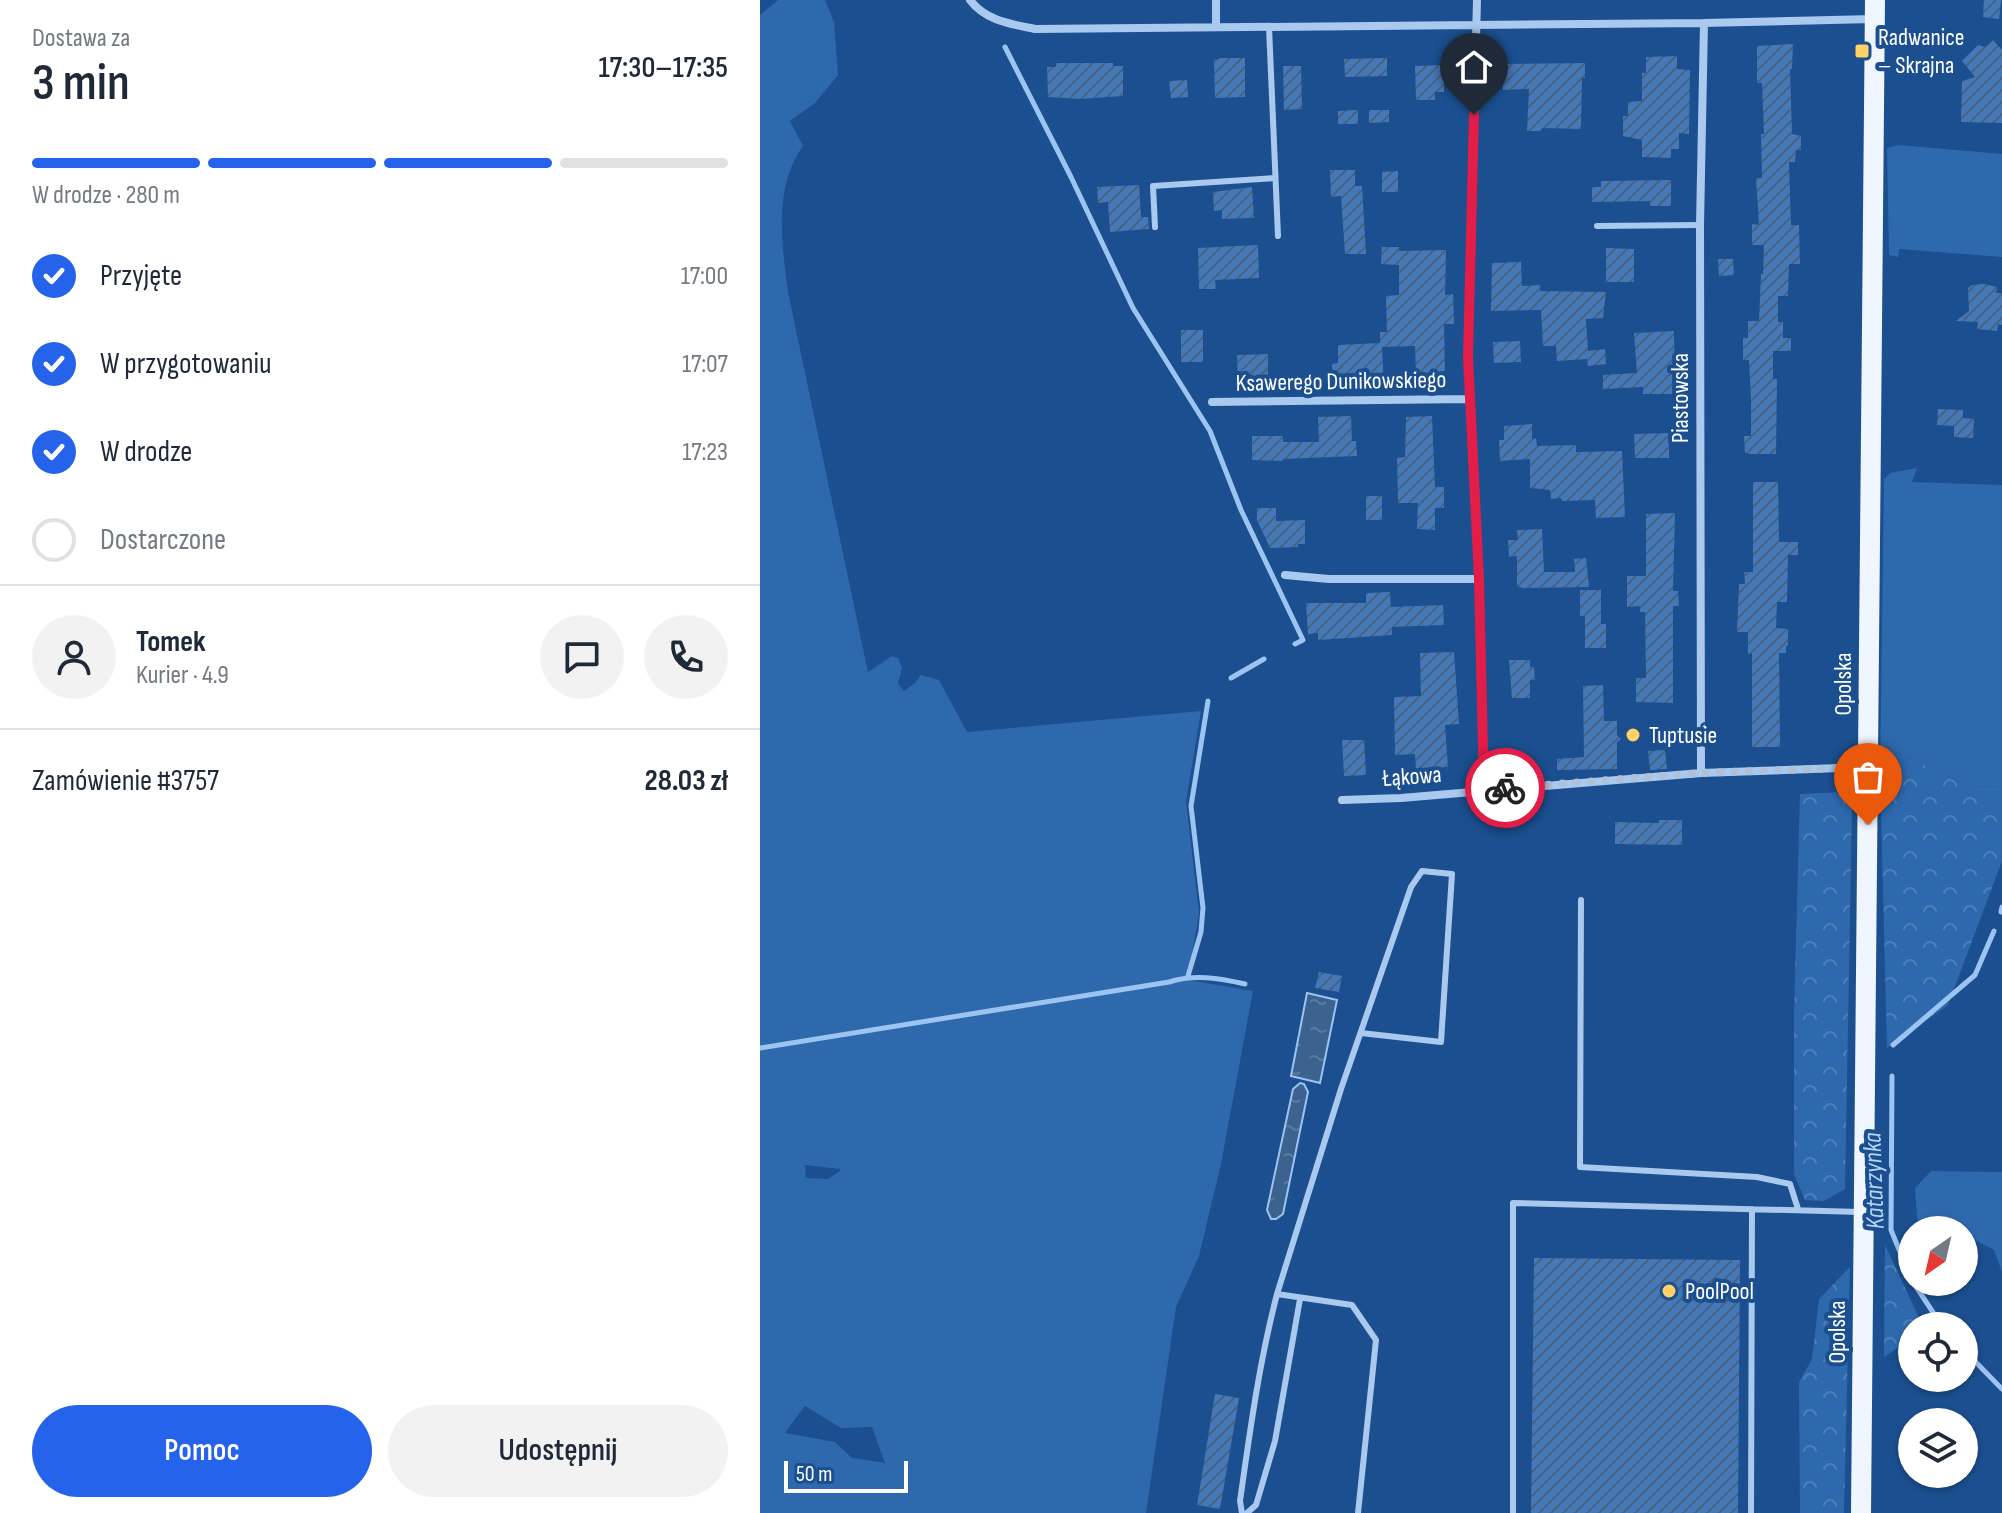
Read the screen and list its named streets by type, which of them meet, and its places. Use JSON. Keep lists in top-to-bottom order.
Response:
{
  "streets": {
    "main road": ["Opolska"],
    "street": ["Ksawerego Dunikowskiego", "Piastowska", "Łąkowa"]
  },
  "crossings": [
    ["Piastowska", "Łąkowa"],
    ["Opolska", "Łąkowa"]
  ],
  "water": ["Katarzynka"],
  "places": {
    "transit": ["Radwanice – Skrajna"],
    "other": ["Tuptusie", "PoolPool"]
  },
  "scale_bar": "50 m",
  "north": "bottom left",
  "page": {
    "heading": ["3 min", "Dostawa za", "17:30–17:35"],
    "panel": [
      "Tomek",
      "Kurier · 4.9",
      "Zamówienie #3757",
      "28.03 zł"
    ],
    "bar": "W drodze · 280 m",
    "list": [
      ["Przyjęte", "17:00"],
      ["W przygotowaniu", "17:07"],
      ["W drodze", "17:23"],
      "Dostarczone"
    ],
    "buttons": ["Pomoc", "Udostępnij"],
    "scale": "50 m"
  }
}
